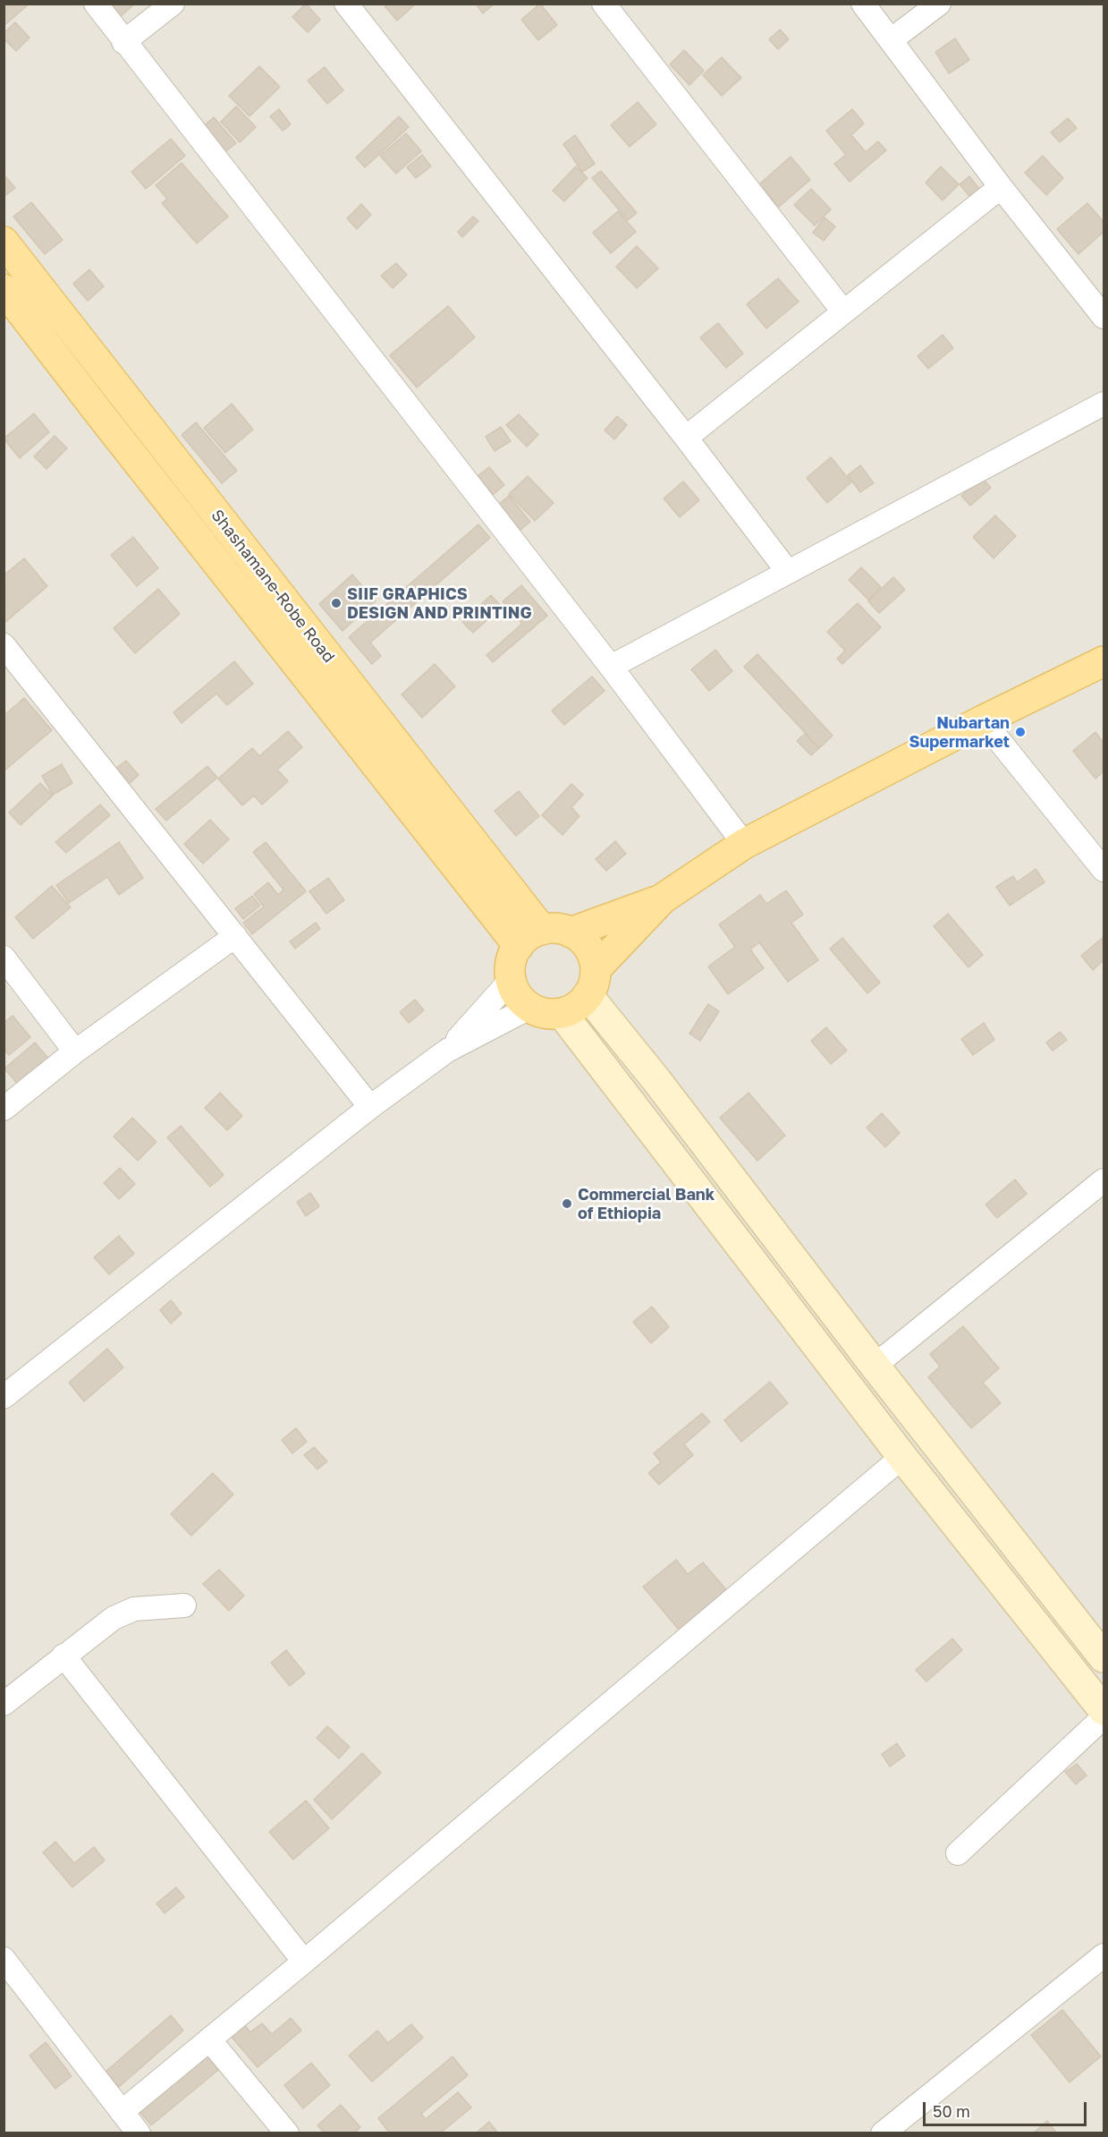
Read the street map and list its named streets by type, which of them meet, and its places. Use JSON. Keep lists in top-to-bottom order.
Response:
{
  "streets": {
    "main road": ["Shashamane-Robe Road"]
  },
  "places": ["SIIF GRAPHICS DESIGN AND PRINTING", "Nubartan Supermarket", "Commercial Bank of Ethiopia"],
  "scale_bar": "50 m"
}
